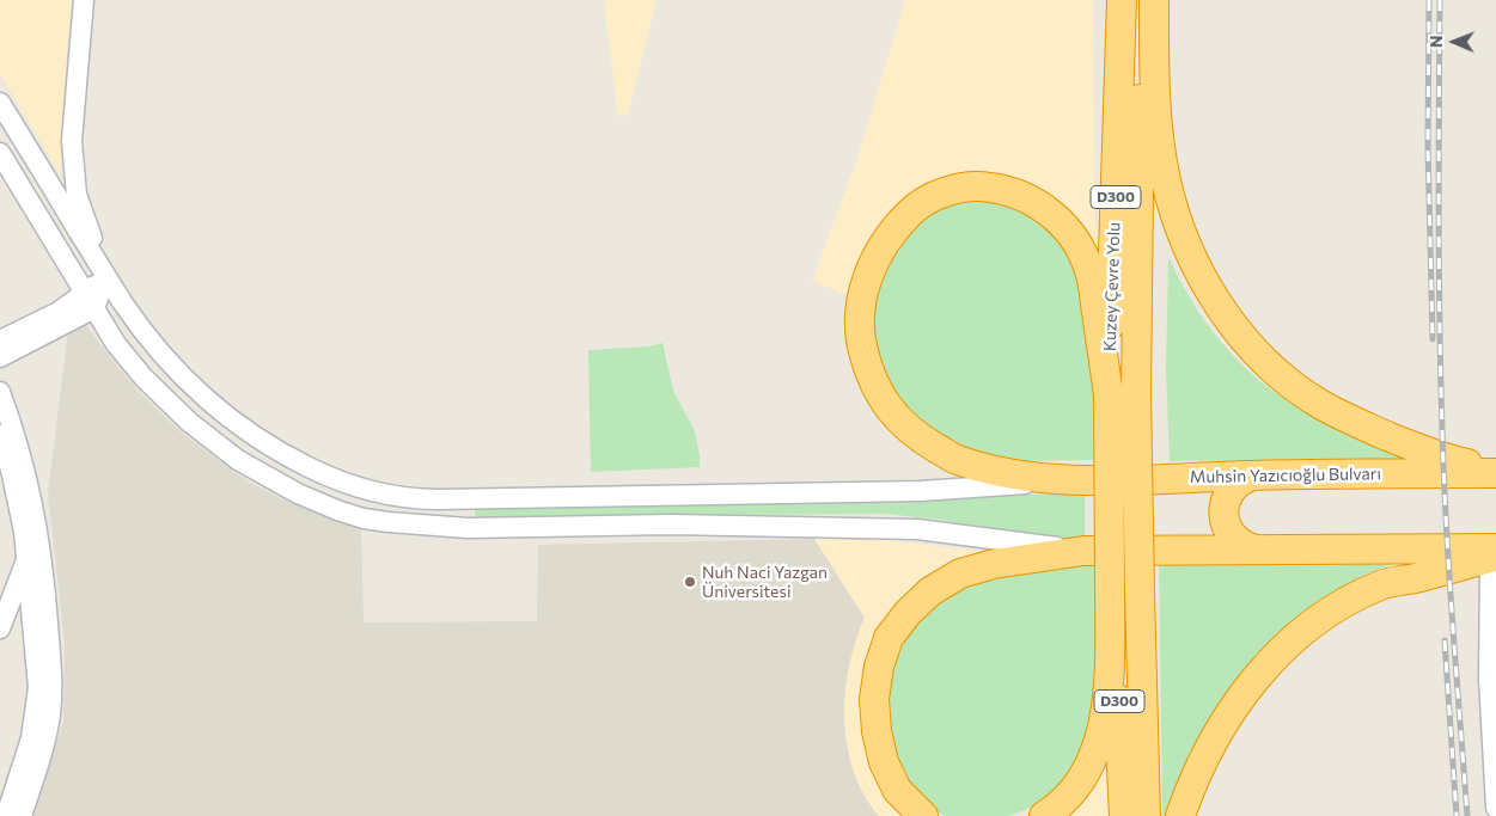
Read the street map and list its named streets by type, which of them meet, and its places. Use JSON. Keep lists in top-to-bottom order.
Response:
{
  "streets": {
    "highway": ["D300", "Kuzey Çevre Yolu", "Muhsin Yazıcıoğlu Bulvarı"]
  },
  "crossings": [
    ["D300", "Kuzey Çevre Yolu"],
    ["D300", "Muhsin Yazıcıoğlu Bulvarı"],
    ["Kuzey Çevre Yolu", "Muhsin Yazıcıoğlu Bulvarı"]
  ],
  "places": ["Nuh Naci Yazgan Üniversitesi"],
  "north": "left"
}
